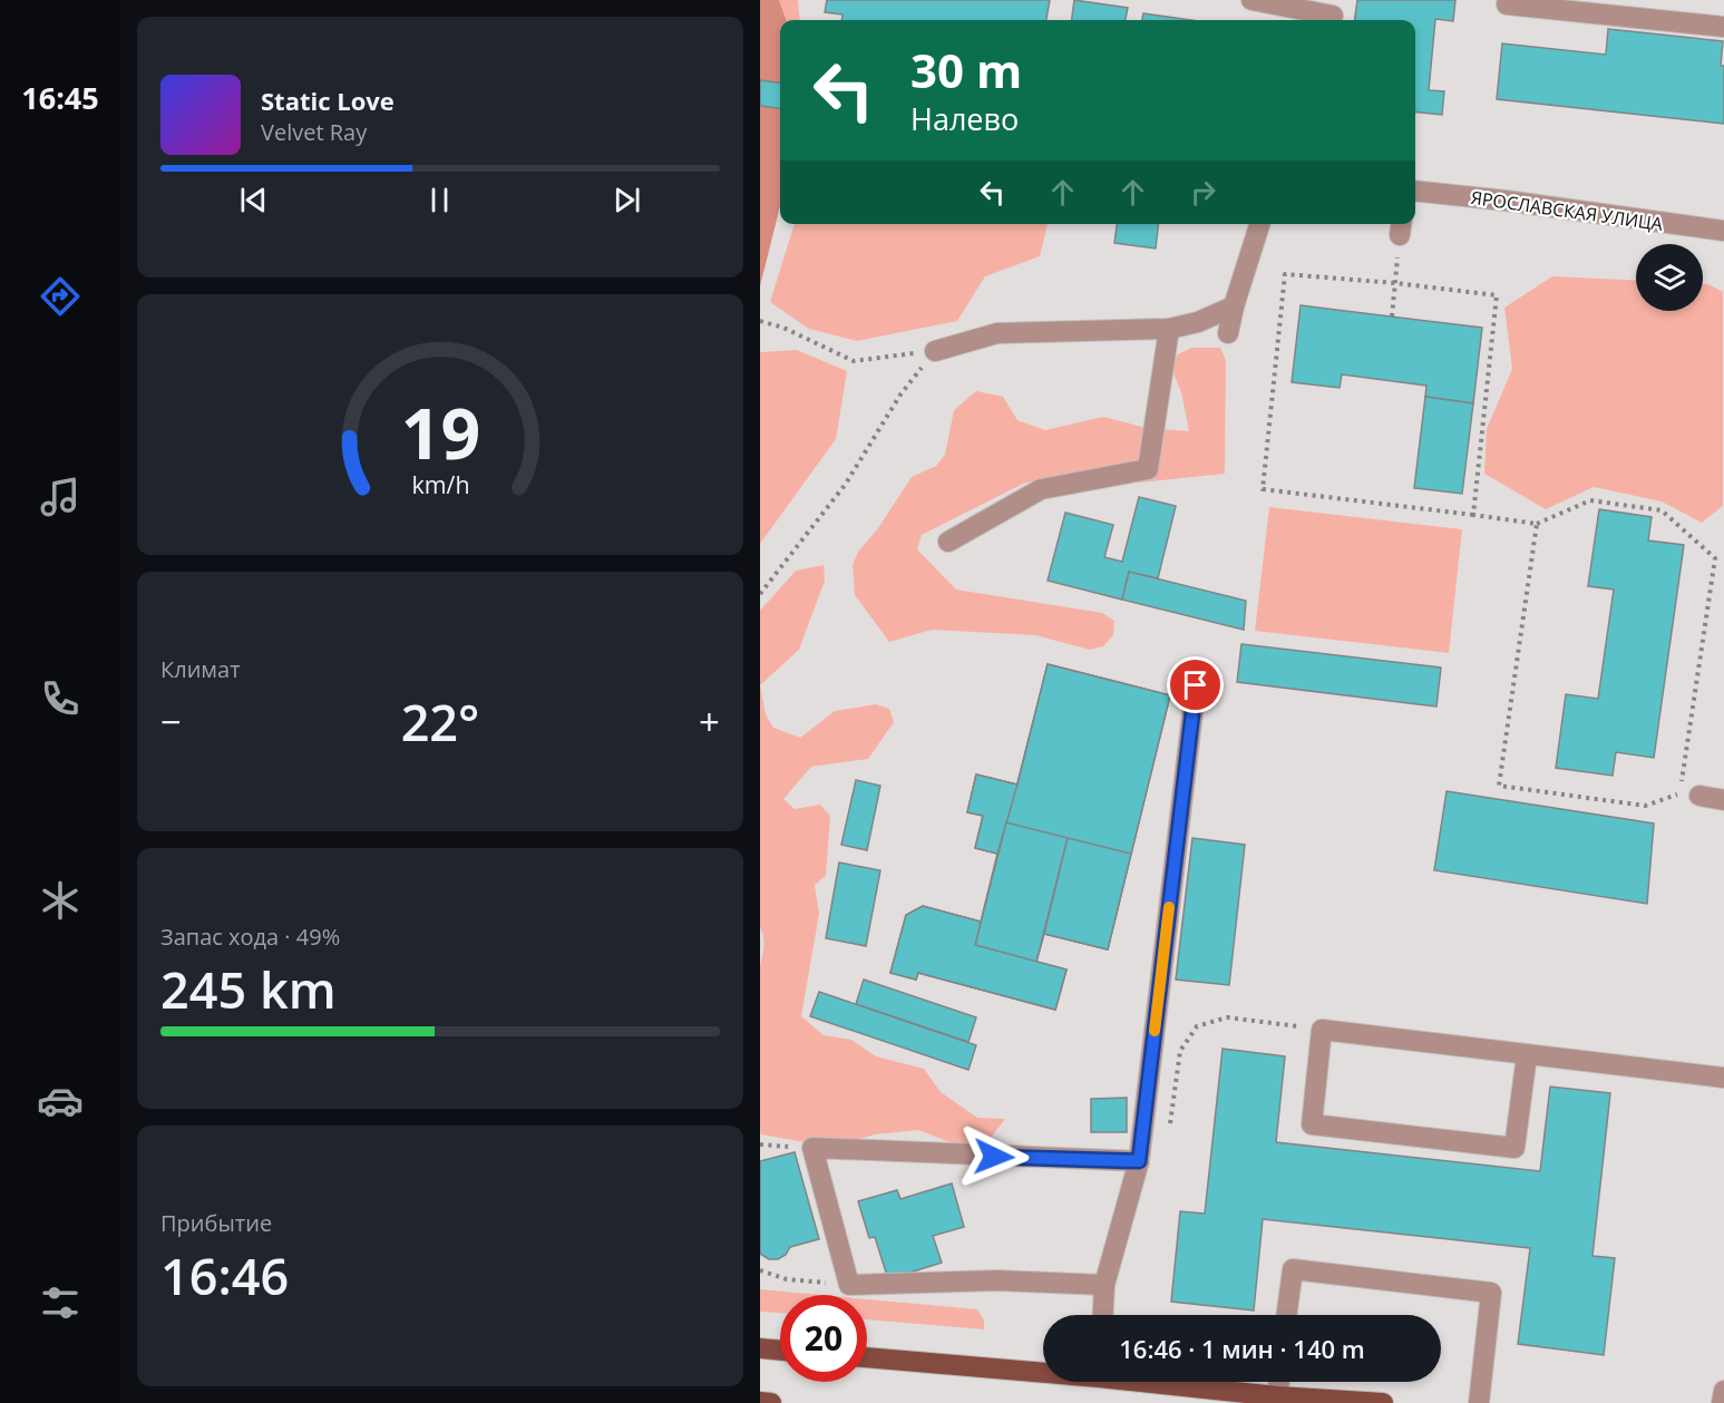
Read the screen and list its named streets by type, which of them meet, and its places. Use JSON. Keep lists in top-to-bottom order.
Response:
{
  "streets": {
    "street": ["ЯРОСЛАВСКАЯ УЛИЦА"]
  },
  "page": {
    "tabs": "16:45",
    "turn": ["30 m", "Налево"],
    "song": ["Static Love", "Velvet Ray"],
    "tile": [
      "Климат",
      ["Запас хода · 49%", "245 km"],
      ["Прибытие", "16:46"]
    ],
    "heat": ["−", "22°", "+"],
    "limit": "20",
    "trip": "16:46 · 1 мин · 140 m",
    "gauge": ["19", "km/h"]
  }
}
